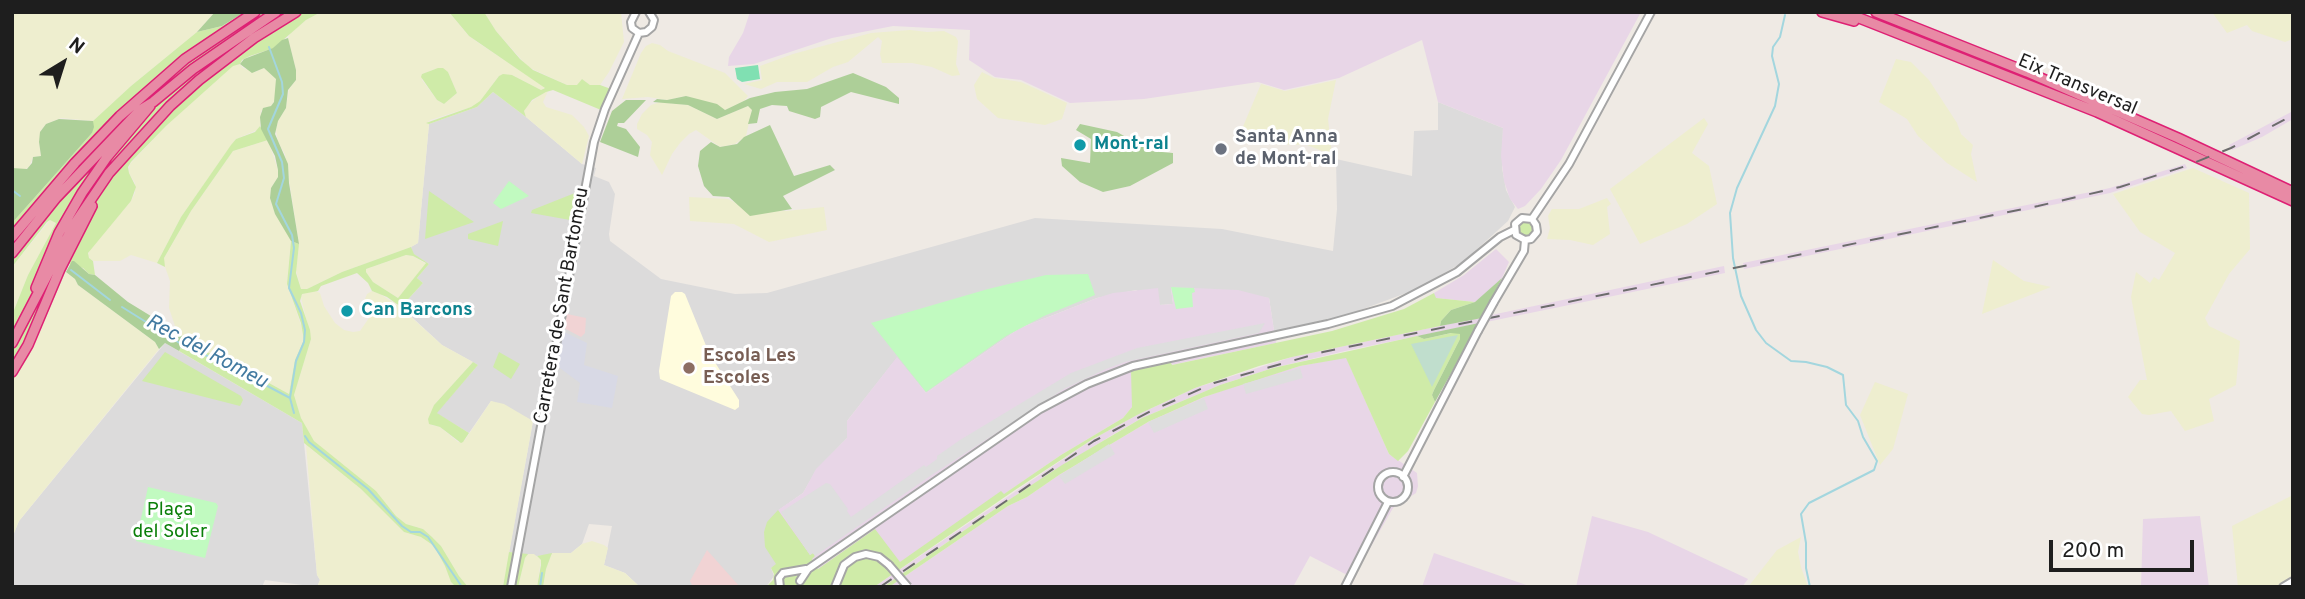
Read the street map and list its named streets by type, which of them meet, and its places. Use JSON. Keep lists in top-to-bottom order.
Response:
{
  "streets": {
    "highway": ["Eix Transversal"],
    "street": ["Carretera de Sant Bartomeu"]
  },
  "water": ["Rec del Romeu"],
  "parks": ["Plaça del Soler"],
  "places": [
    "Mont-ral",
    "Santa Anna de Mont-ral",
    "Can Barcons",
    "Escola Les Escoles"
  ],
  "scale_bar": "200 m",
  "north": "top right"
}
